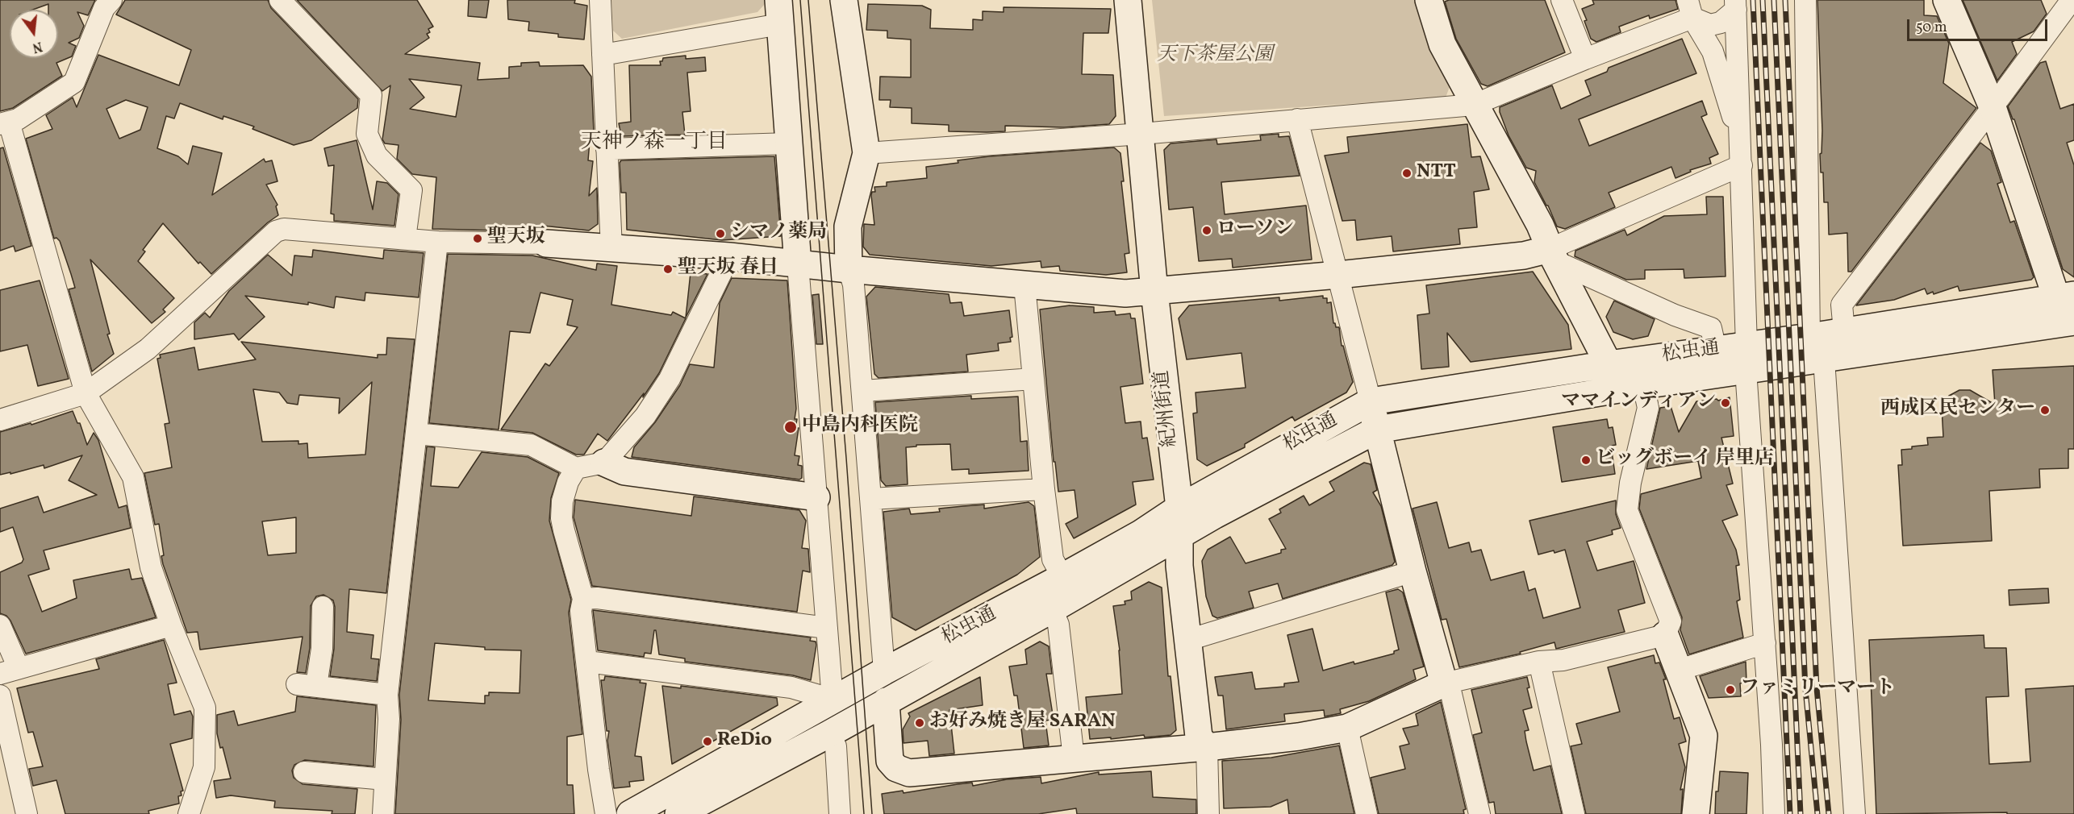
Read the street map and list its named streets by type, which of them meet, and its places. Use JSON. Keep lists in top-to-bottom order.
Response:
{
  "streets": {
    "street": ["松虫通", "紀州街道"]
  },
  "crossings": [
    ["松虫通", "紀州街道"]
  ],
  "districts": ["天神ノ森一丁目"],
  "parks": ["天下茶屋公園"],
  "places": [
    "NTT",
    "ローソン",
    "シマノ薬局",
    "聖天坂",
    "聖天坂 春日",
    "ママインディアン",
    "西成区民センター",
    "中島内科医院",
    "ビッグボーイ 岸里店",
    "ファミリーマート",
    "お好み焼き屋 SARAN",
    "ReDio"
  ],
  "scale_bar": "50 m",
  "north": "bottom"
}
